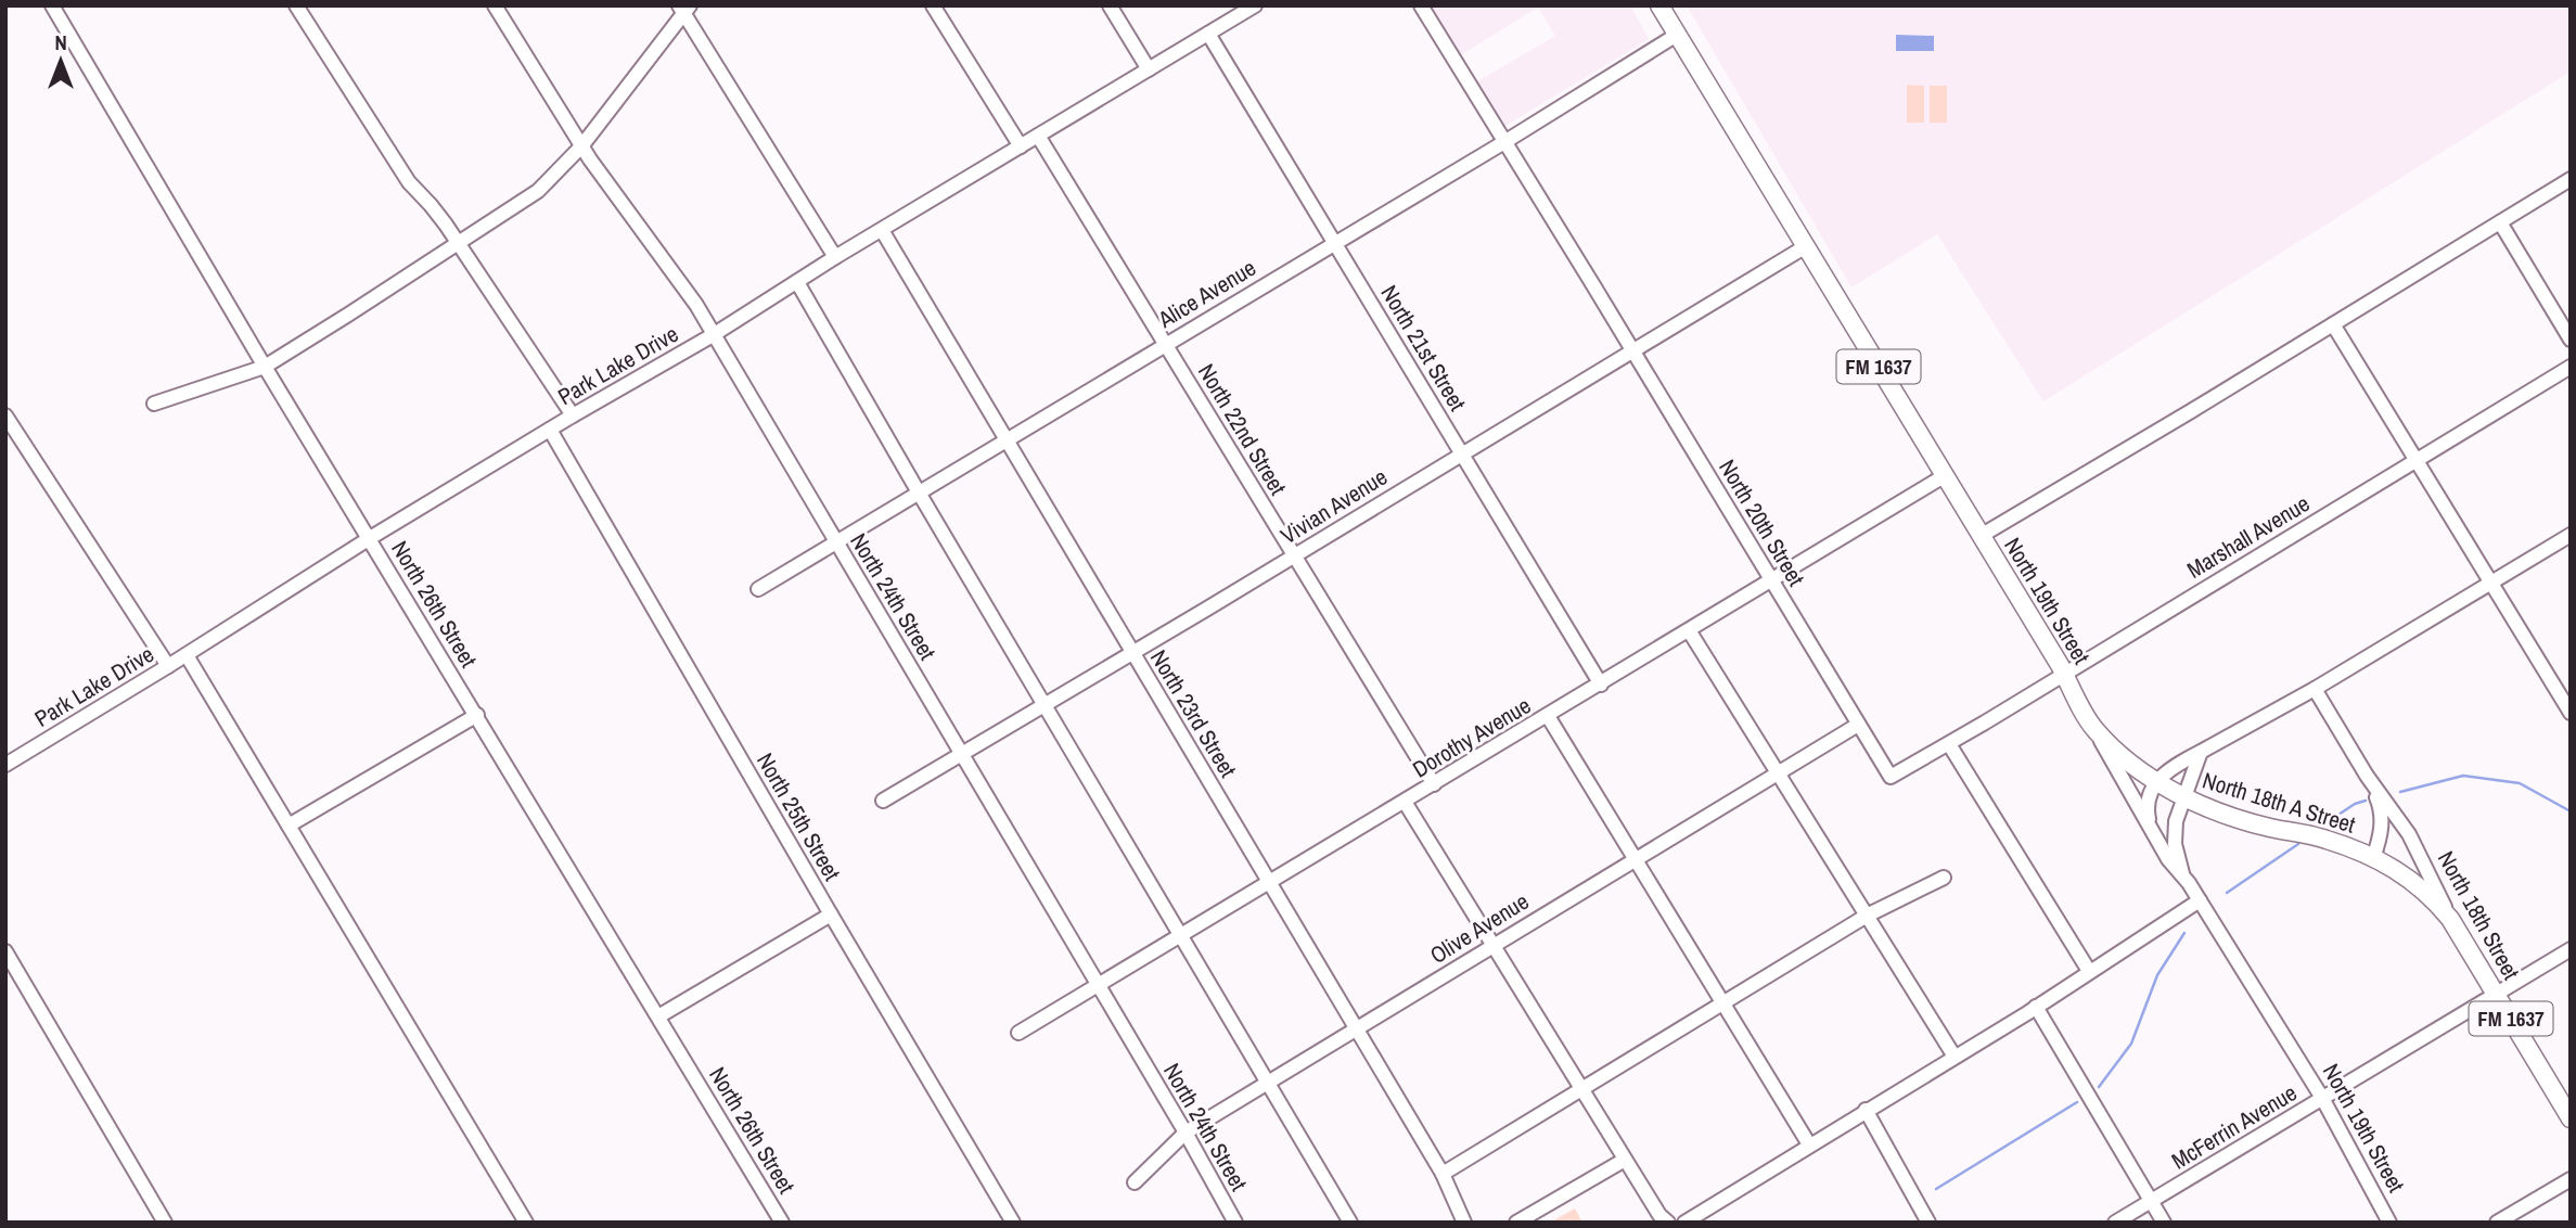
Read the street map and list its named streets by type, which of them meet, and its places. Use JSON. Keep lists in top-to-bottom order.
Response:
{
  "streets": {
    "main road": [
      "FM 1637",
      "North 19th Street",
      "North 18th A Street",
      "North 18th Street"
    ],
    "street": [
      "Alice Avenue",
      "North 21st Street",
      "Park Lake Drive",
      "North 22nd Street",
      "Vivian Avenue",
      "North 20th Street",
      "Marshall Avenue",
      "North 24th Street",
      "North 26th Street",
      "North 23rd Street",
      "Dorothy Avenue",
      "North 25th Street",
      "Olive Avenue",
      "McFerrin Avenue"
    ]
  },
  "crossings": [
    ["Alice Avenue", "North 21st Street"],
    ["Alice Avenue", "North 22nd Street"],
    ["Alice Avenue", "North 20th Street"],
    ["Alice Avenue", "North 24th Street"],
    ["Alice Avenue", "North 19th Street"],
    ["Alice Avenue", "North 23rd Street"],
    ["North 21st Street", "Park Lake Drive"],
    ["North 21st Street", "Vivian Avenue"],
    ["North 21st Street", "Dorothy Avenue"],
    ["Park Lake Drive", "North 22nd Street"],
    ["Park Lake Drive", "North 24th Street"],
    ["Park Lake Drive", "North 26th Street"],
    ["Park Lake Drive", "North 23rd Street"],
    ["Park Lake Drive", "North 25th Street"],
    ["North 22nd Street", "Vivian Avenue"],
    ["North 22nd Street", "Dorothy Avenue"],
    ["Vivian Avenue", "North 20th Street"],
    ["Vivian Avenue", "North 24th Street"],
    ["Vivian Avenue", "North 19th Street"],
    ["Vivian Avenue", "North 23rd Street"],
    ["North 20th Street", "Marshall Avenue"],
    ["North 20th Street", "Dorothy Avenue"],
    ["North 20th Street", "Olive Avenue"],
    ["Marshall Avenue", "North 19th Street"],
    ["North 24th Street", "Dorothy Avenue"],
    ["North 24th Street", "Olive Avenue"],
    ["North 19th Street", "Dorothy Avenue"],
    ["North 19th Street", "North 18th A Street"],
    ["North 19th Street", "McFerrin Avenue"],
    ["North 23rd Street", "Dorothy Avenue"],
    ["North 23rd Street", "Olive Avenue"],
    ["North 18th A Street", "North 18th Street"],
    ["North 18th Street", "McFerrin Avenue"]
  ],
  "north": "top"
}
